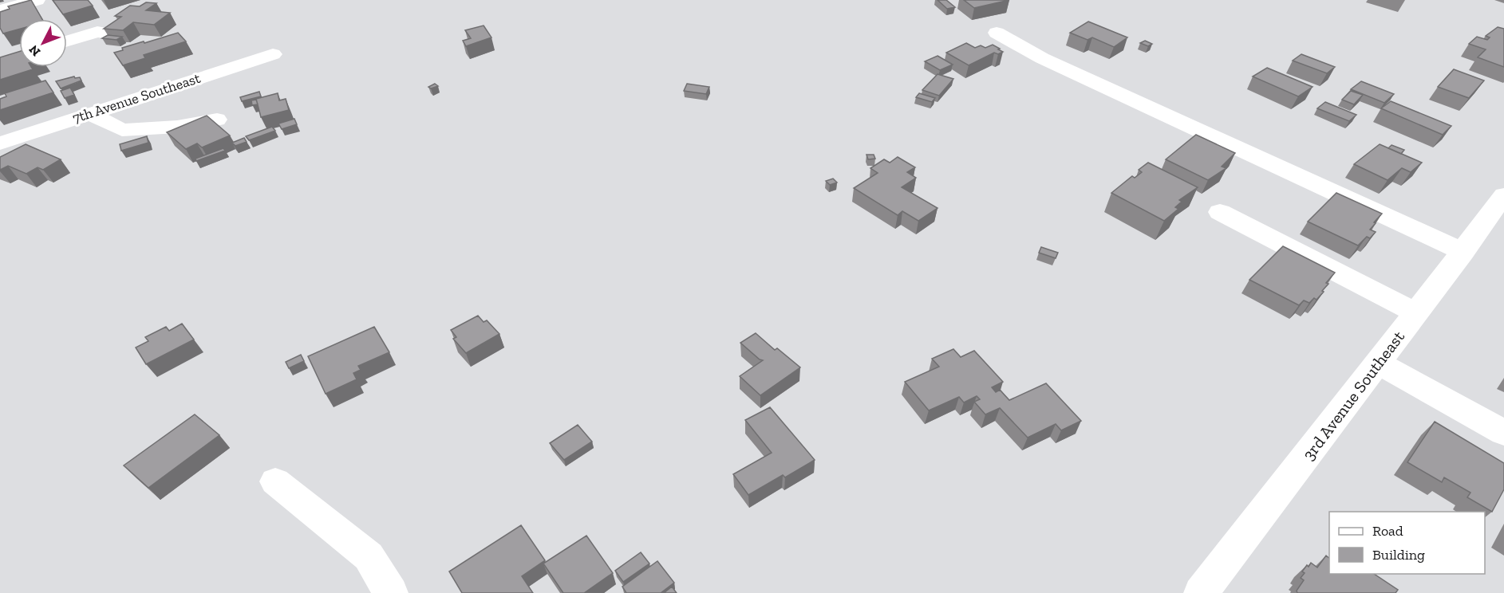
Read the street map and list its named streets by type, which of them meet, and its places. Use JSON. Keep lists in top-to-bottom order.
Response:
{
  "streets": {
    "street": ["7th Avenue Southeast", "3rd Avenue Southeast"]
  },
  "legend": ["Road", "Building"],
  "north": "bottom left"
}
